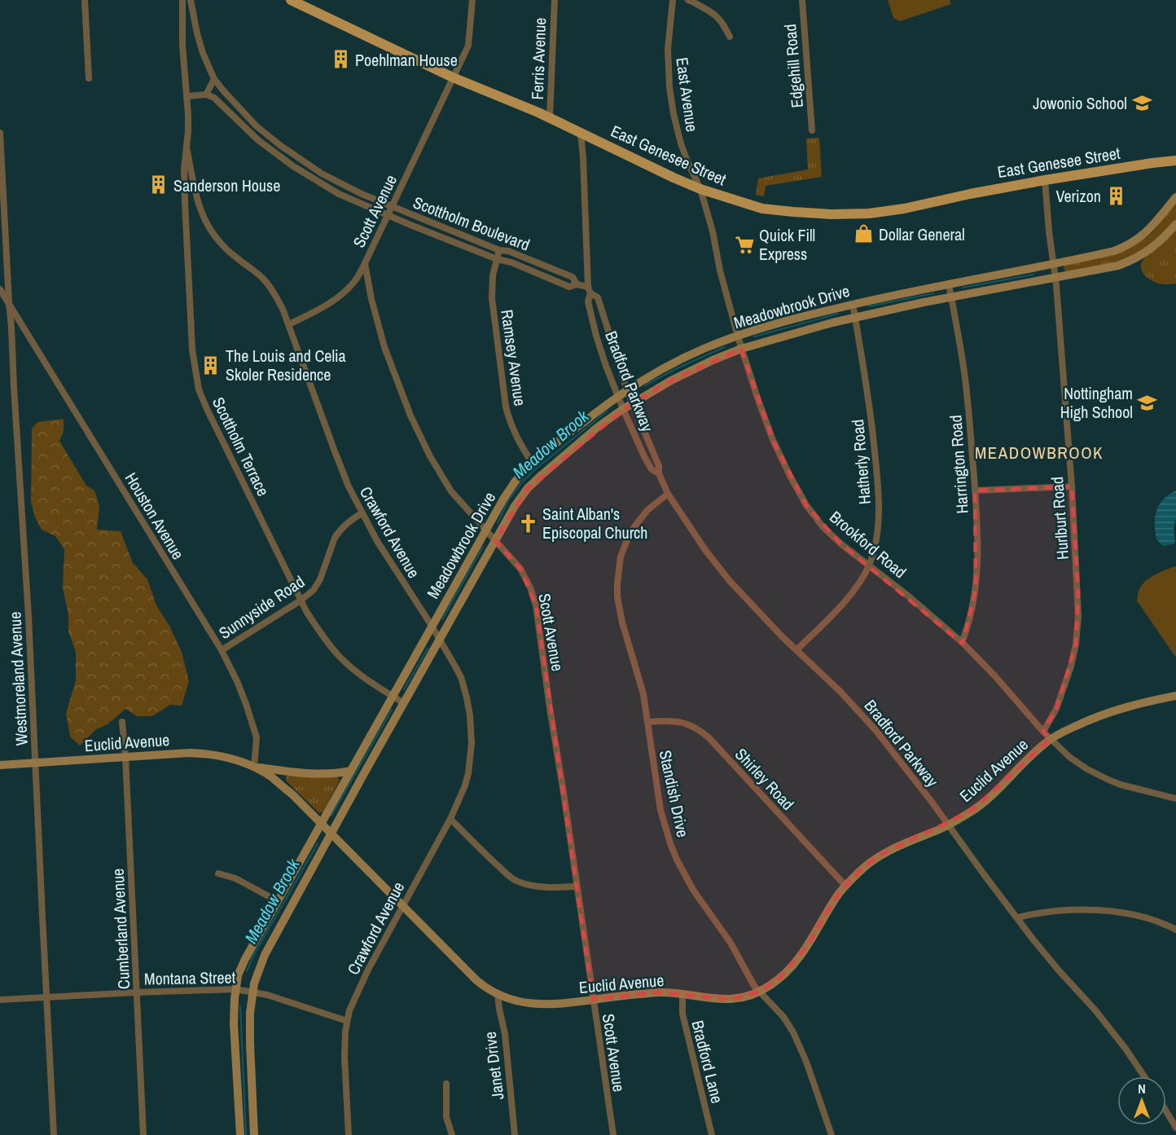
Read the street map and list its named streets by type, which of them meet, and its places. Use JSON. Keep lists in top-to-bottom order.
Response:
{
  "streets": {
    "main road": ["East Genesee Street"],
    "street": [
      "Ferris Avenue",
      "Edgehill Road",
      "East Avenue",
      "Scott Avenue",
      "Scottholm Boulevard",
      "Meadowbrook Drive",
      "Ramsey Avenue",
      "Bradford Parkway",
      "Scottholm Terrace",
      "Hatherly Road",
      "Harrington Road",
      "Houston Avenue",
      "Hurlburt Road",
      "Crawford Avenue",
      "Brookford Road",
      "Sunnyside Road",
      "Westmoreland Avenue",
      "Euclid Avenue",
      "Shirley Road",
      "Standish Drive",
      "Cumberland Avenue",
      "Montana Street",
      "Bradford Lane",
      "Janet Drive"
    ]
  },
  "crossings": [
    ["Ferris Avenue", "East Genesee Street"],
    ["East Avenue", "East Genesee Street"],
    ["East Avenue", "Brookford Road"],
    ["East Genesee Street", "Scott Avenue"],
    ["East Genesee Street", "Bradford Parkway"],
    ["East Genesee Street", "Hurlburt Road"],
    ["East Genesee Street", "Brookford Road"],
    ["Scott Avenue", "Scottholm Boulevard"],
    ["Scott Avenue", "Meadowbrook Drive"],
    ["Scott Avenue", "Euclid Avenue"],
    ["Scottholm Boulevard", "Ramsey Avenue"],
    ["Scottholm Boulevard", "Bradford Parkway"],
    ["Meadowbrook Drive", "Ramsey Avenue"],
    ["Meadowbrook Drive", "Bradford Parkway"],
    ["Meadowbrook Drive", "Scottholm Terrace"],
    ["Meadowbrook Drive", "Hatherly Road"],
    ["Meadowbrook Drive", "Harrington Road"],
    ["Meadowbrook Drive", "Hurlburt Road"],
    ["Meadowbrook Drive", "Crawford Avenue"],
    ["Meadowbrook Drive", "Brookford Road"],
    ["Meadowbrook Drive", "Euclid Avenue"],
    ["Meadowbrook Drive", "Montana Street"],
    ["Bradford Parkway", "Hatherly Road"],
    ["Bradford Parkway", "Euclid Avenue"],
    ["Bradford Parkway", "Standish Drive"],
    ["Scottholm Terrace", "Crawford Avenue"],
    ["Scottholm Terrace", "Sunnyside Road"],
    ["Hatherly Road", "Brookford Road"],
    ["Harrington Road", "Brookford Road"],
    ["Houston Avenue", "Sunnyside Road"],
    ["Houston Avenue", "Westmoreland Avenue"],
    ["Houston Avenue", "Euclid Avenue"],
    ["Hurlburt Road", "Brookford Road"],
    ["Crawford Avenue", "Sunnyside Road"],
    ["Crawford Avenue", "Euclid Avenue"],
    ["Crawford Avenue", "Montana Street"],
    ["Brookford Road", "Euclid Avenue"],
    ["Westmoreland Avenue", "Euclid Avenue"],
    ["Westmoreland Avenue", "Montana Street"],
    ["Euclid Avenue", "Shirley Road"],
    ["Euclid Avenue", "Standish Drive"],
    ["Euclid Avenue", "Cumberland Avenue"],
    ["Euclid Avenue", "Bradford Lane"],
    ["Euclid Avenue", "Janet Drive"],
    ["Shirley Road", "Standish Drive"],
    ["Cumberland Avenue", "Montana Street"]
  ],
  "districts": ["MEADOWBROOK"],
  "water": ["Meadow Brook"],
  "places": {
    "building": [
      "Poehlman House",
      "Sanderson House",
      "Verizon",
      "The Louis and Celia Skoler Residence"
    ],
    "school or university": ["Jowonio School", "Nottingham High School"],
    "shop": ["Dollar General"],
    "supermarket": ["Quick Fill Express"],
    "church": ["Saint Alban's Episcopal Church"]
  },
  "north": "top"
}
